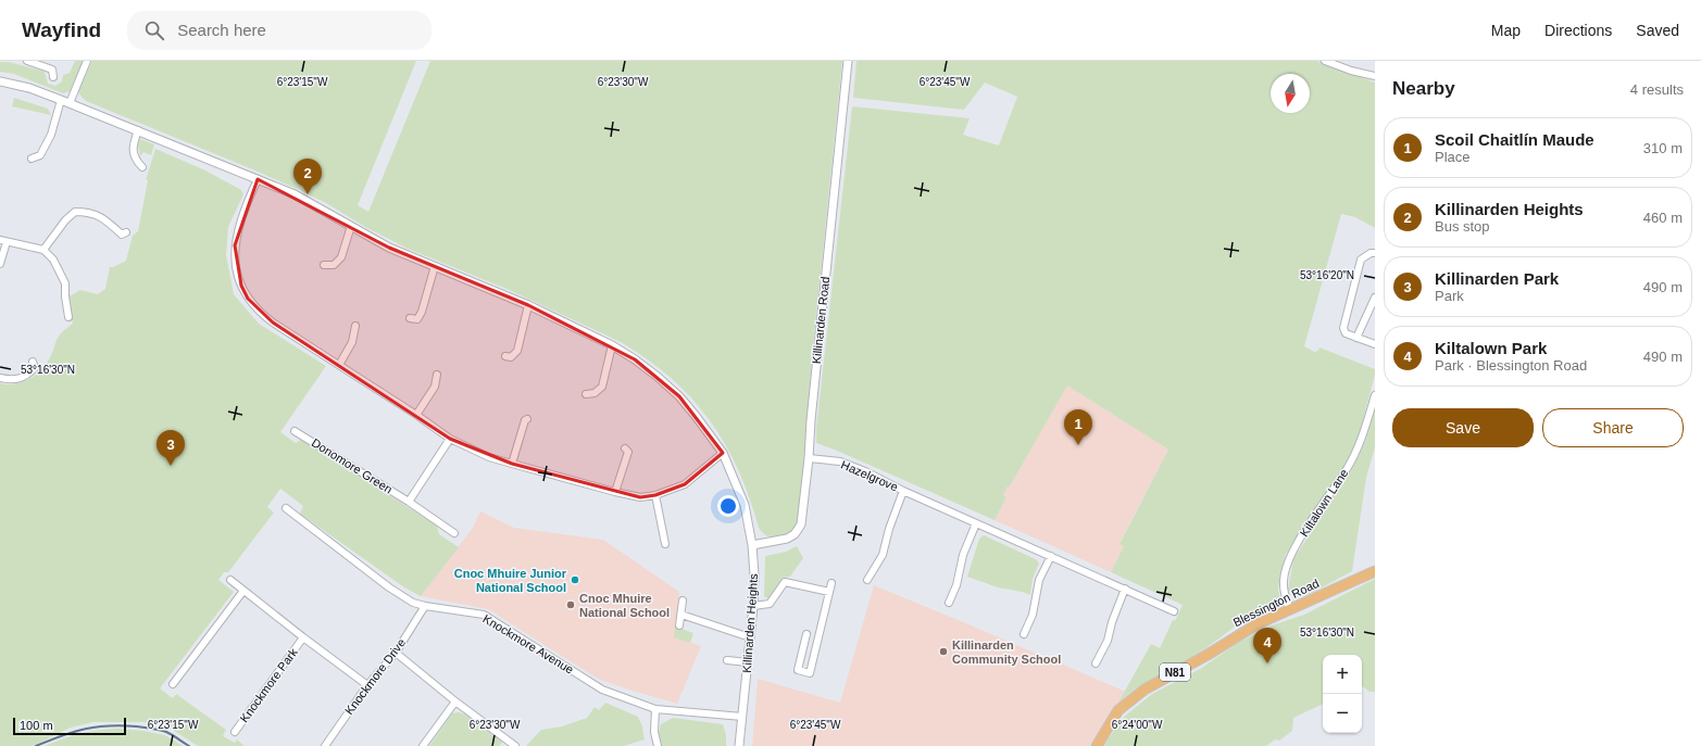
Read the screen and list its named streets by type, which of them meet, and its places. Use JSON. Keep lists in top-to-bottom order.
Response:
{
  "streets": {
    "main road": ["Blessington Road", "N81"],
    "street": [
      "Killinarden Road",
      "Donomore Green",
      "Hazelgrove",
      "Kiltalown Lane",
      "Killinarden Heights",
      "Knockmore Avenue",
      "Knockmore Drive",
      "Knockmore Park"
    ]
  },
  "crossings": [
    ["Killinarden Road", "Hazelgrove"],
    ["Killinarden Road", "Killinarden Heights"],
    ["Kiltalown Lane", "Blessington Road"],
    ["Killinarden Heights", "Knockmore Avenue"],
    ["Knockmore Avenue", "Knockmore Drive"],
    ["Knockmore Drive", "Knockmore Park"]
  ],
  "places": ["Cnoc Mhuire Junior National School", "Cnoc Mhuire National School", "Killinarden Community School"],
  "scale_bar": "100 m",
  "north": "bottom",
  "page": {
    "header": "Wayfind",
    "search": "Search here",
    "nav": ["Map", "Directions", "Saved"],
    "heading": ["Nearby", "4 results"],
    "list": [
      {
        "mark": "1",
        "name": "Scoil Chaitlín Maude",
        "note": "Place",
        "value": "310 m"
      },
      {
        "mark": "2",
        "name": "Killinarden Heights",
        "note": "Bus stop",
        "value": "460 m"
      },
      {
        "mark": "3",
        "name": "Killinarden Park",
        "note": "Park",
        "value": "490 m"
      },
      {
        "mark": "4",
        "name": "Kiltalown Park",
        "note": "Park · Blessington Road",
        "value": "490 m"
      }
    ],
    "pins": [
      "2",
      "1",
      "3",
      "4"
    ],
    "buttons": ["Save", "Share"],
    "map_buttons": ["+", "−"],
    "scale": "100 m"
  },
  "coordinates": [
    "6°23'15\"W",
    "6°23'30\"W",
    "6°23'45\"W",
    "53°16'20\"N",
    "53°16'30\"N",
    "6°24'00\"W"
  ]
}
